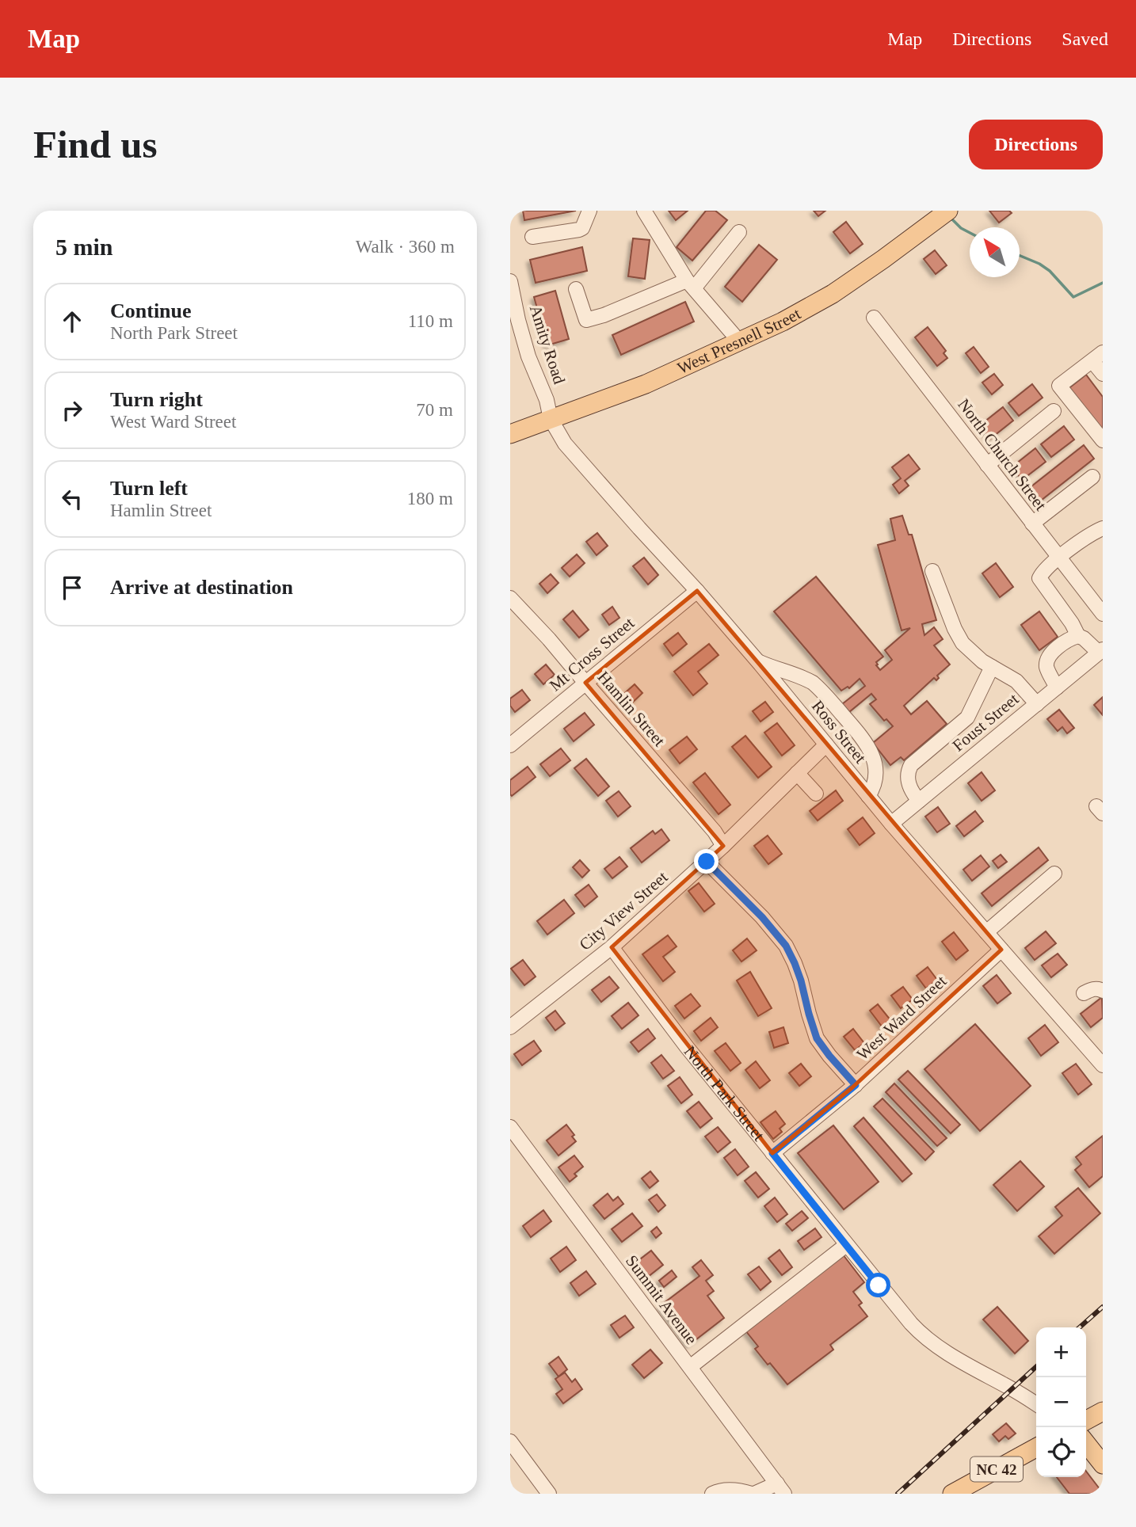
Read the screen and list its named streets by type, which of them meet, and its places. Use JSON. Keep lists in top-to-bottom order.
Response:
{
  "streets": {
    "main road": ["West Presnell Street", "NC 42"],
    "street": [
      "Amity Road",
      "North Church Street",
      "Mt Cross Street",
      "Hamlin Street",
      "Foust Street",
      "Ross Street",
      "City View Street",
      "West Ward Street",
      "North Park Street",
      "Summit Avenue"
    ]
  },
  "crossings": [
    ["West Presnell Street", "Amity Road"],
    ["West Presnell Street", "Ross Street"],
    ["Amity Road", "Ross Street"],
    ["Mt Cross Street", "Hamlin Street"],
    ["Mt Cross Street", "Ross Street"],
    ["Hamlin Street", "City View Street"],
    ["Foust Street", "Ross Street"],
    ["Ross Street", "City View Street"],
    ["Ross Street", "West Ward Street"],
    ["City View Street", "North Park Street"],
    ["West Ward Street", "North Park Street"]
  ],
  "north": "top left",
  "page": {
    "header": "Map",
    "nav": ["Map", "Directions", "Saved"],
    "buttons": "Directions",
    "title": "Find us",
    "heading": ["5 min", "Walk · 360 m"],
    "list": [
      ["Continue", "North Park Street", "110 m"],
      ["Turn right", "West Ward Street", "70 m"],
      ["Turn left", "Hamlin Street", "180 m"],
      "Arrive at destination"
    ],
    "map_buttons": ["+", "−"]
  }
}
